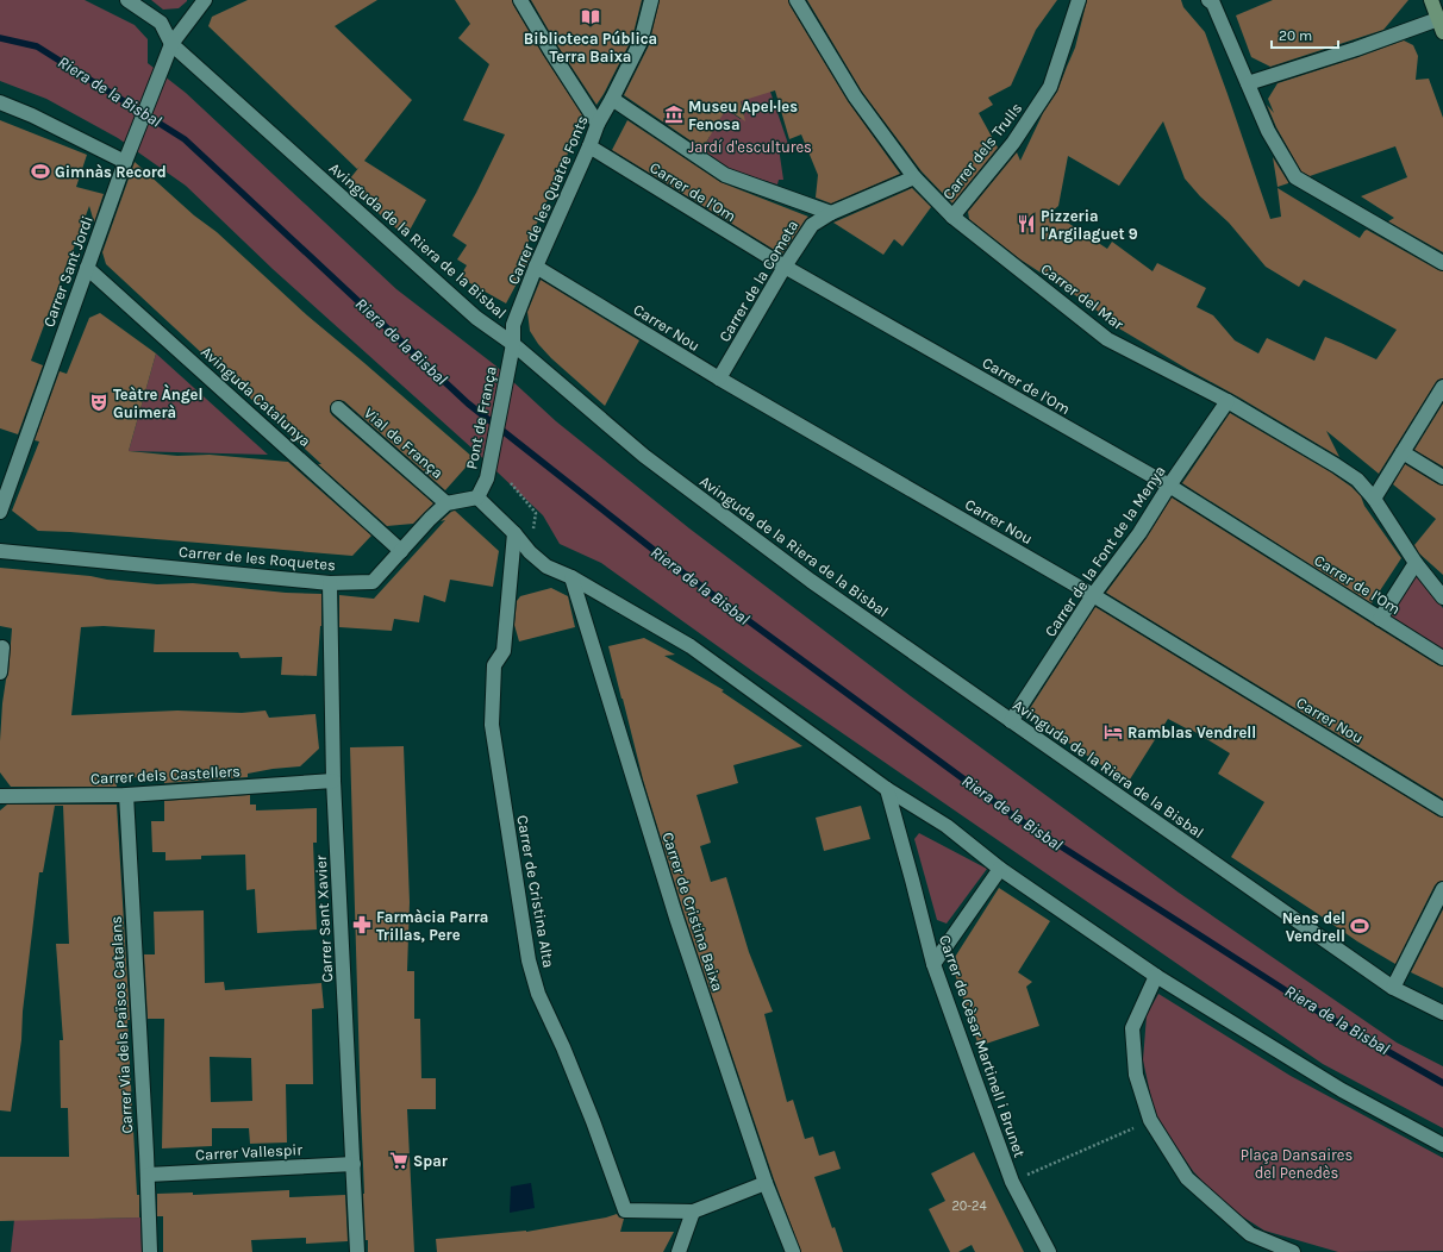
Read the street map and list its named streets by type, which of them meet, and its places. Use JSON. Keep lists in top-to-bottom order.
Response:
{
  "streets": {
    "street": [
      "Carrer dels Trulls",
      "Carrer de l'Om",
      "Carrer de les Quatre Fonts",
      "Avinguda de la Riera de la Bisbal",
      "Carrer Sant Jordi",
      "Carrer de la Cometa",
      "Carrer del Mar",
      "Carrer Nou",
      "Avinguda Catalunya",
      "Pont de França",
      "Vial de França",
      "Carrer de la Font de la Menya",
      "Carrer de les Roquetes",
      "Carrer dels Castellers",
      "Carrer de Cristina Alta",
      "Carrer de Cristina Baixa",
      "Carrer Sant Xavier",
      "Carrer Via dels Països Catalans",
      "Carrer de Cèsar Martinell i Brunet",
      "Carrer Vallespir"
    ]
  },
  "crossings": [
    ["Carrer dels Trulls", "Carrer del Mar"],
    ["Carrer de l'Om", "Carrer de les Quatre Fonts"],
    ["Carrer de l'Om", "Carrer de la Cometa"],
    ["Carrer de l'Om", "Carrer de la Font de la Menya"],
    ["Carrer de les Quatre Fonts", "Avinguda de la Riera de la Bisbal"],
    ["Carrer de les Quatre Fonts", "Carrer Nou"],
    ["Carrer de les Quatre Fonts", "Pont de França"],
    ["Avinguda de la Riera de la Bisbal", "Carrer Sant Jordi"],
    ["Avinguda de la Riera de la Bisbal", "Pont de França"],
    ["Avinguda de la Riera de la Bisbal", "Carrer de la Font de la Menya"],
    ["Carrer Sant Jordi", "Avinguda Catalunya"],
    ["Carrer de la Cometa", "Carrer del Mar"],
    ["Carrer de la Cometa", "Carrer Nou"],
    ["Carrer del Mar", "Carrer de la Font de la Menya"],
    ["Carrer Nou", "Carrer de la Font de la Menya"],
    ["Avinguda Catalunya", "Carrer de les Roquetes"],
    ["Vial de França", "Carrer de les Roquetes"],
    ["Carrer de les Roquetes", "Carrer Sant Xavier"],
    ["Carrer dels Castellers", "Carrer Sant Xavier"],
    ["Carrer dels Castellers", "Carrer Via dels Països Catalans"],
    ["Carrer de Cristina Alta", "Carrer de Cristina Baixa"],
    ["Carrer Sant Xavier", "Carrer Vallespir"],
    ["Carrer Via dels Països Catalans", "Carrer Vallespir"]
  ],
  "water": ["Riera de la Bisbal"],
  "parks": ["Jardí d'escultures", "Plaça Dansaires del Penedès"],
  "places": {
    "library": ["Biblioteca Pública Terra Baixa"],
    "museum": ["Museu Apel·les Fenosa"],
    "sports": ["Gimnàs Record", "Nens del Vendrell"],
    "restaurant": ["Pizzeria l'Argilaguet 9"],
    "theatre": ["Teàtre Àngel Guimerà"],
    "hotel": ["Ramblas Vendrell"],
    "pharmacy": ["Farmàcia Parra Trillas, Pere"],
    "supermarket": ["Spar"]
  },
  "house_numbers": ["20-24"],
  "scale_bar": "20 m"
}
